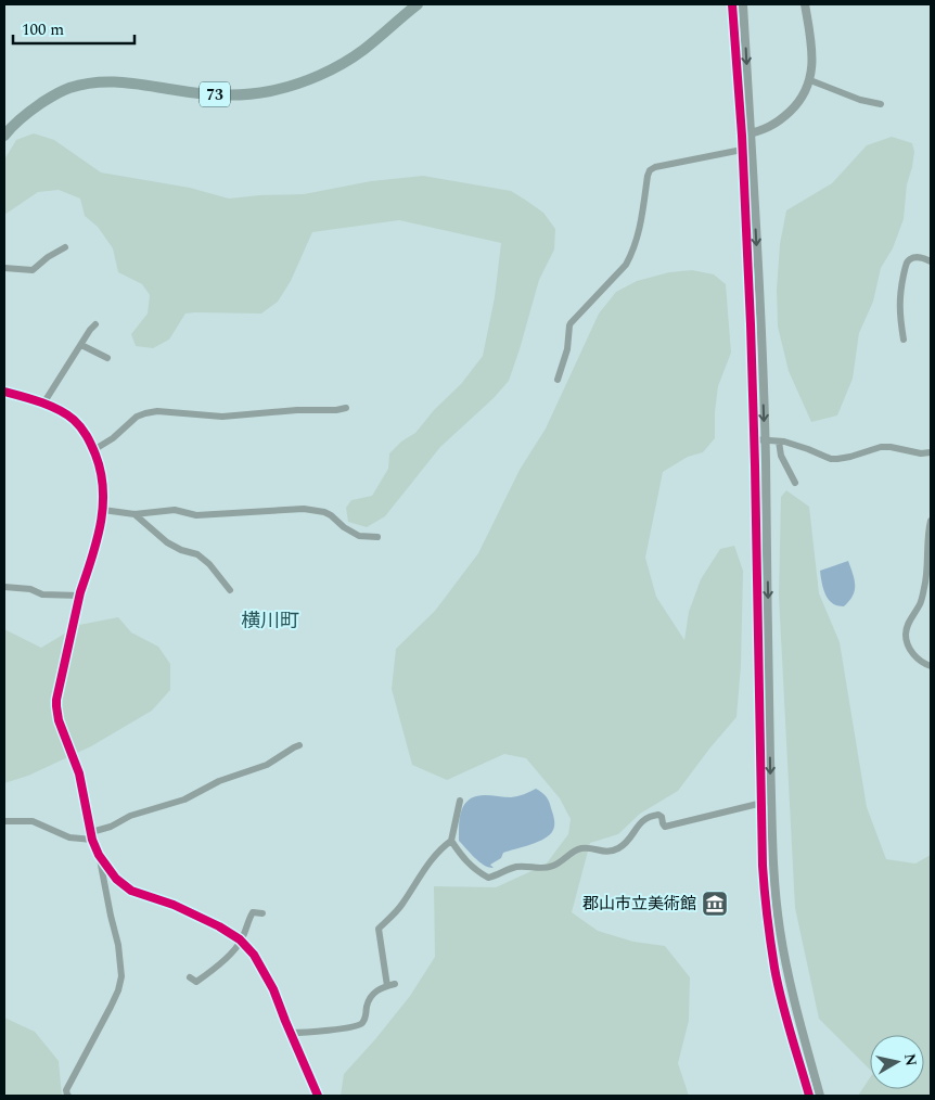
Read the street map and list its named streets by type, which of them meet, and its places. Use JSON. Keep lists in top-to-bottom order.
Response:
{
  "streets": {
    "main road": ["73"]
  },
  "districts": ["横川町"],
  "places": {
    "museum": ["郡山市立美術館"]
  },
  "scale_bar": "100 m",
  "north": "right"
}
